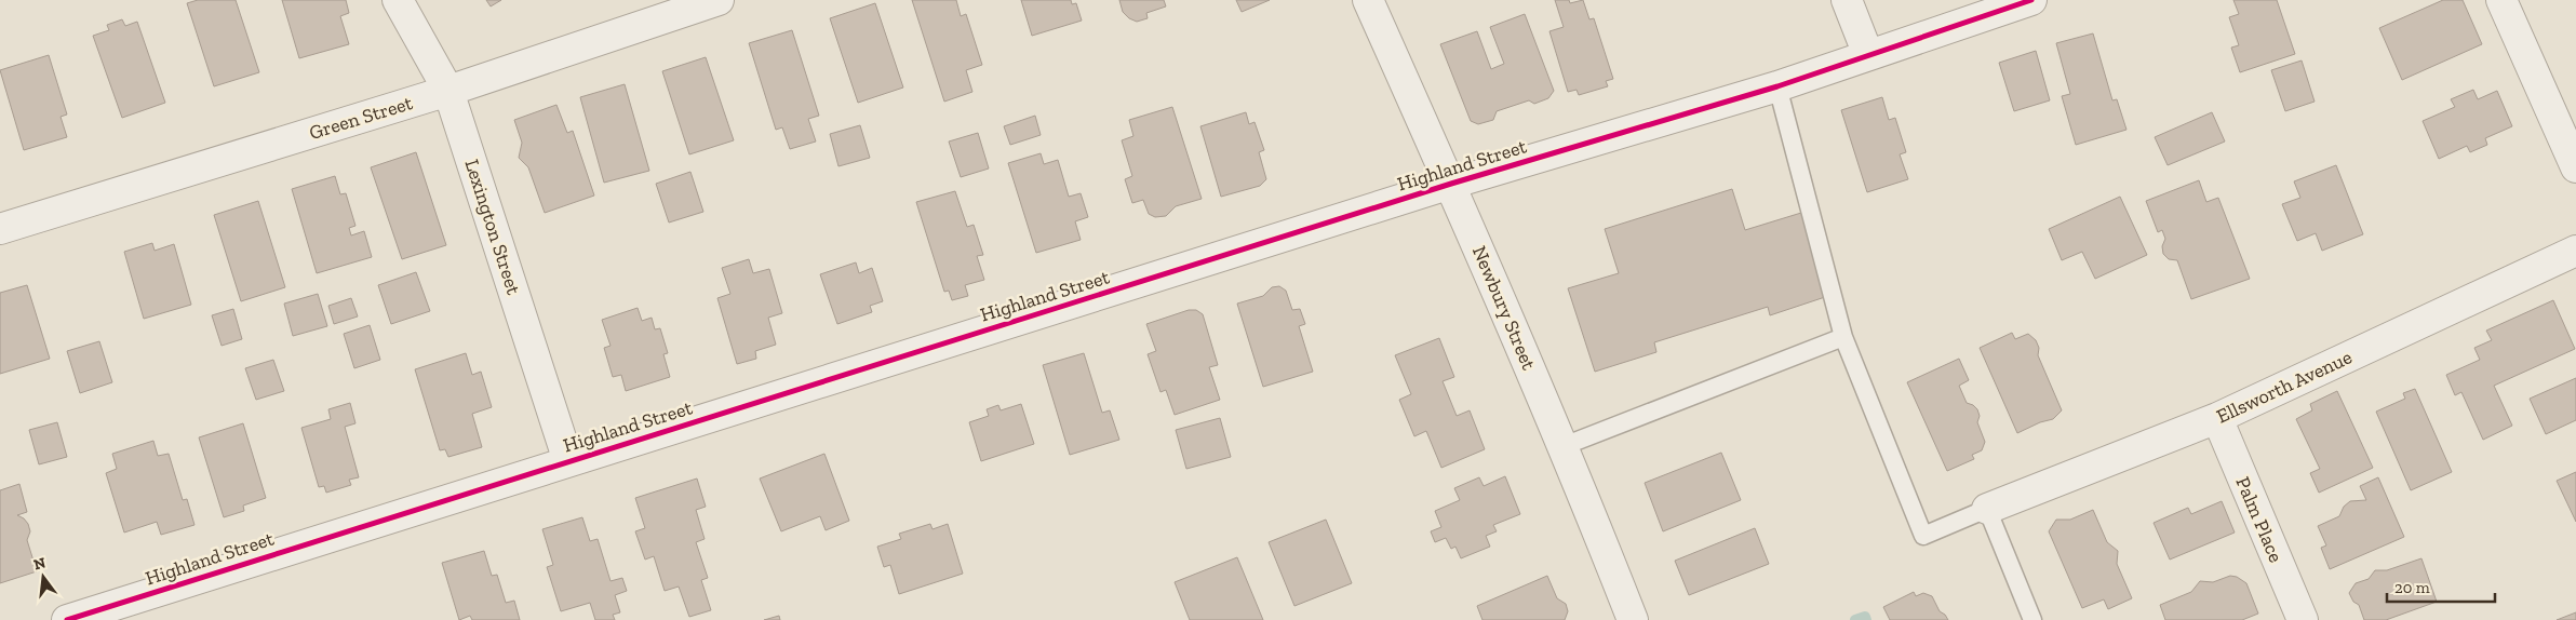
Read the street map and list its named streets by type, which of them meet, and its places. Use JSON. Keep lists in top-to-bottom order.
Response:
{
  "streets": {
    "street": [
      "Green Street",
      "Highland Street",
      "Lexington Street",
      "Newbury Street",
      "Ellsworth Avenue",
      "Palm Place"
    ]
  },
  "crossings": [
    ["Green Street", "Lexington Street"],
    ["Highland Street", "Lexington Street"],
    ["Highland Street", "Newbury Street"],
    ["Ellsworth Avenue", "Palm Place"]
  ],
  "scale_bar": "20 m",
  "north": "top"
}
